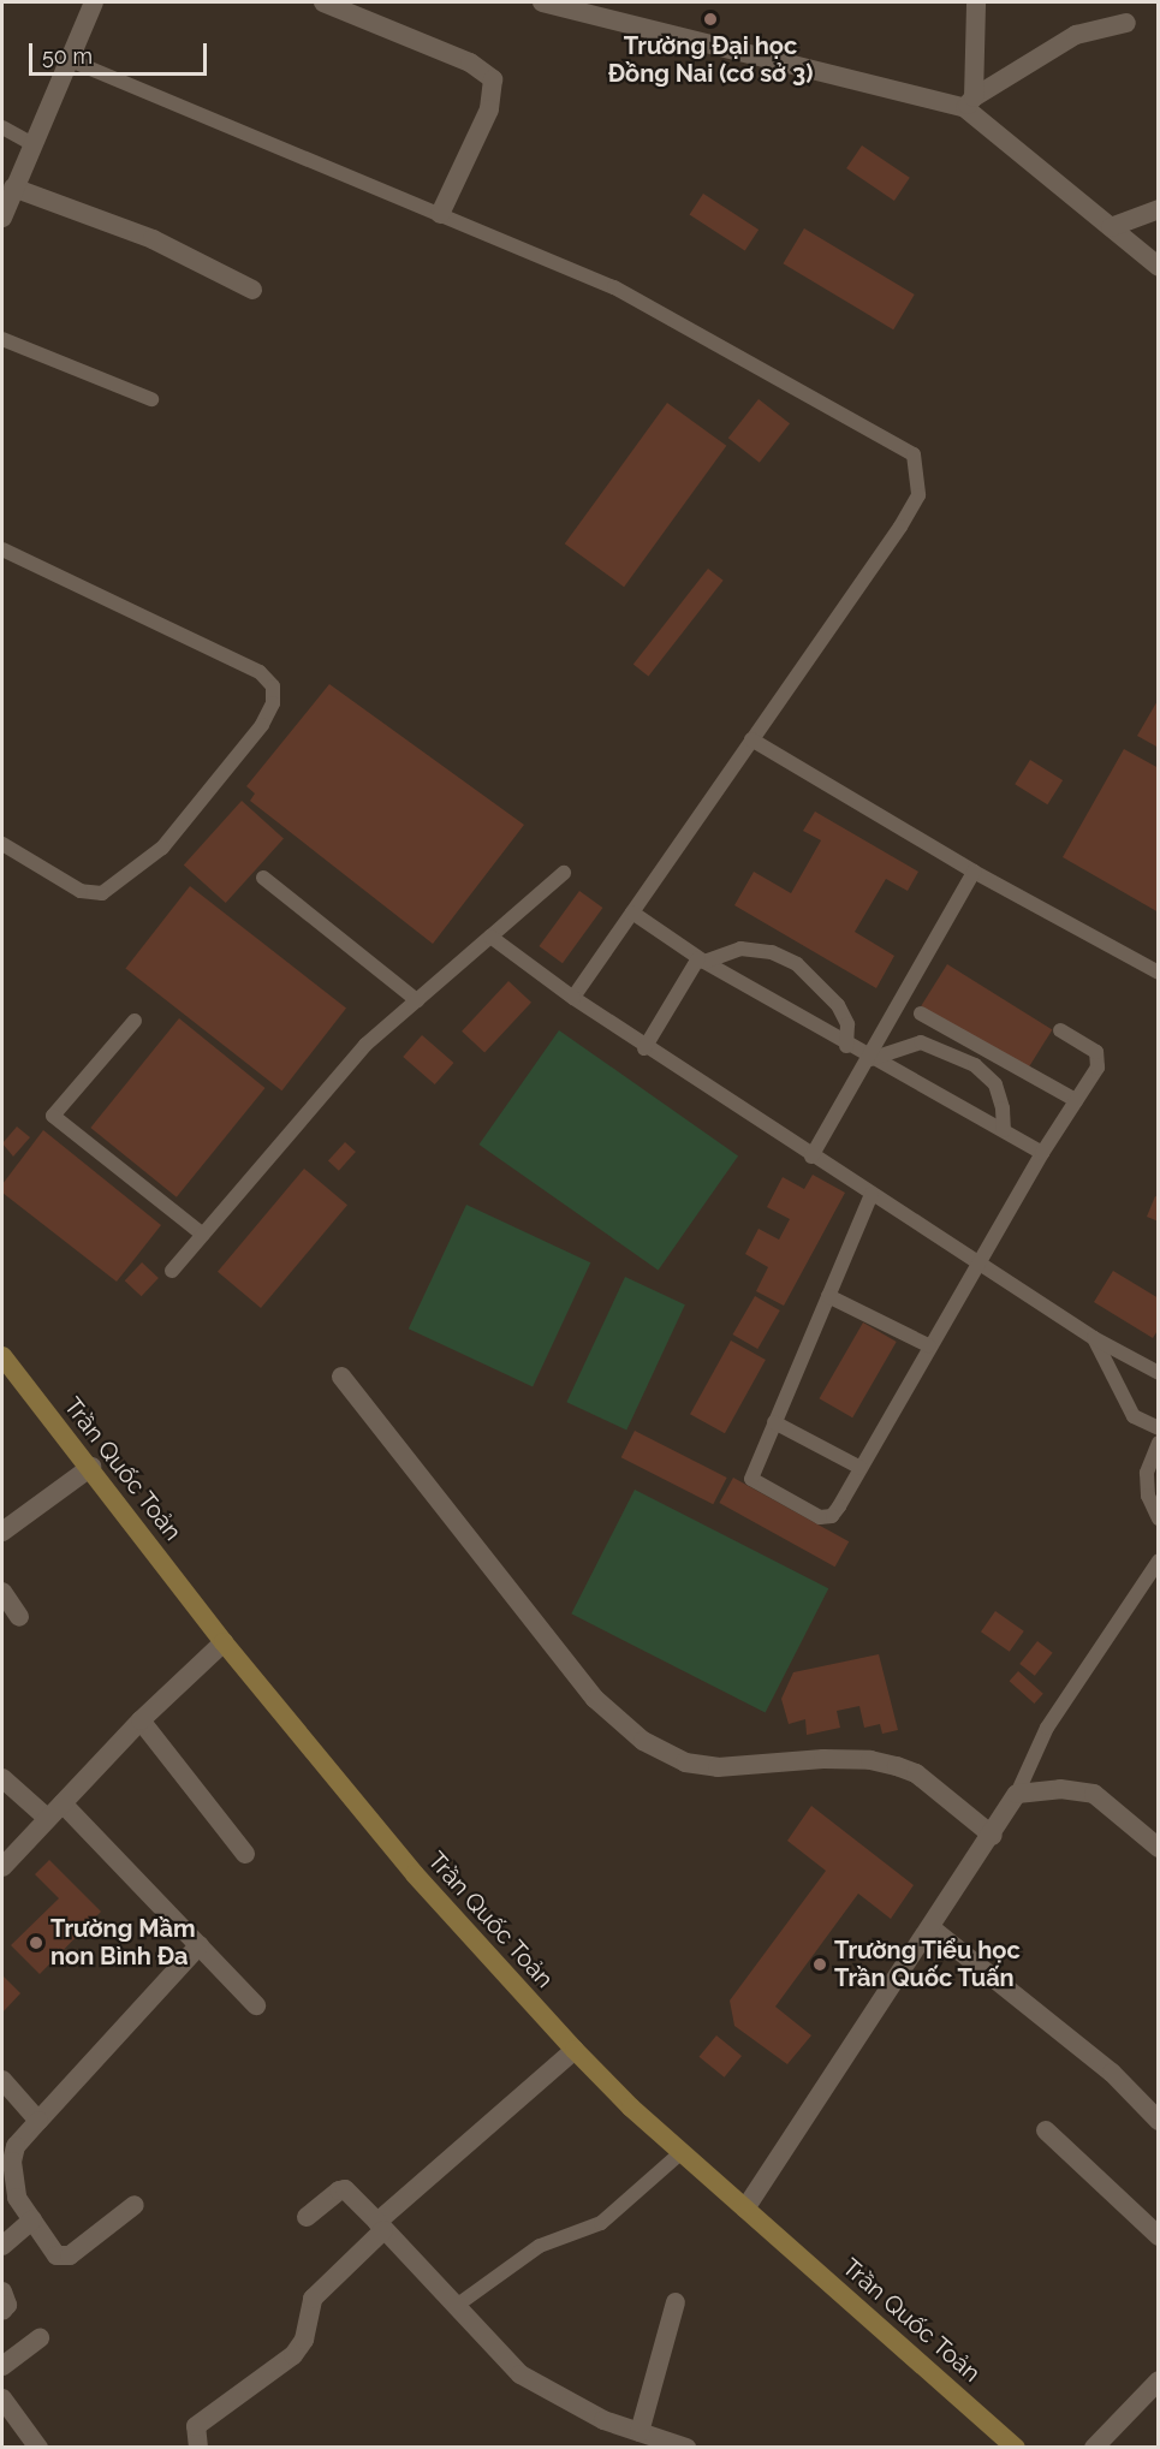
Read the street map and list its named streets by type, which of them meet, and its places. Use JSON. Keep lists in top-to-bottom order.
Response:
{
  "streets": {
    "main road": ["Trần Quốc Toản"]
  },
  "places": ["Trường Đại học Đồng Nai (cơ sở 3)", "Trường Mầm non Bình Đa", "Trường Tiểu học Trần Quốc Tuấn"],
  "scale_bar": "50 m"
}
